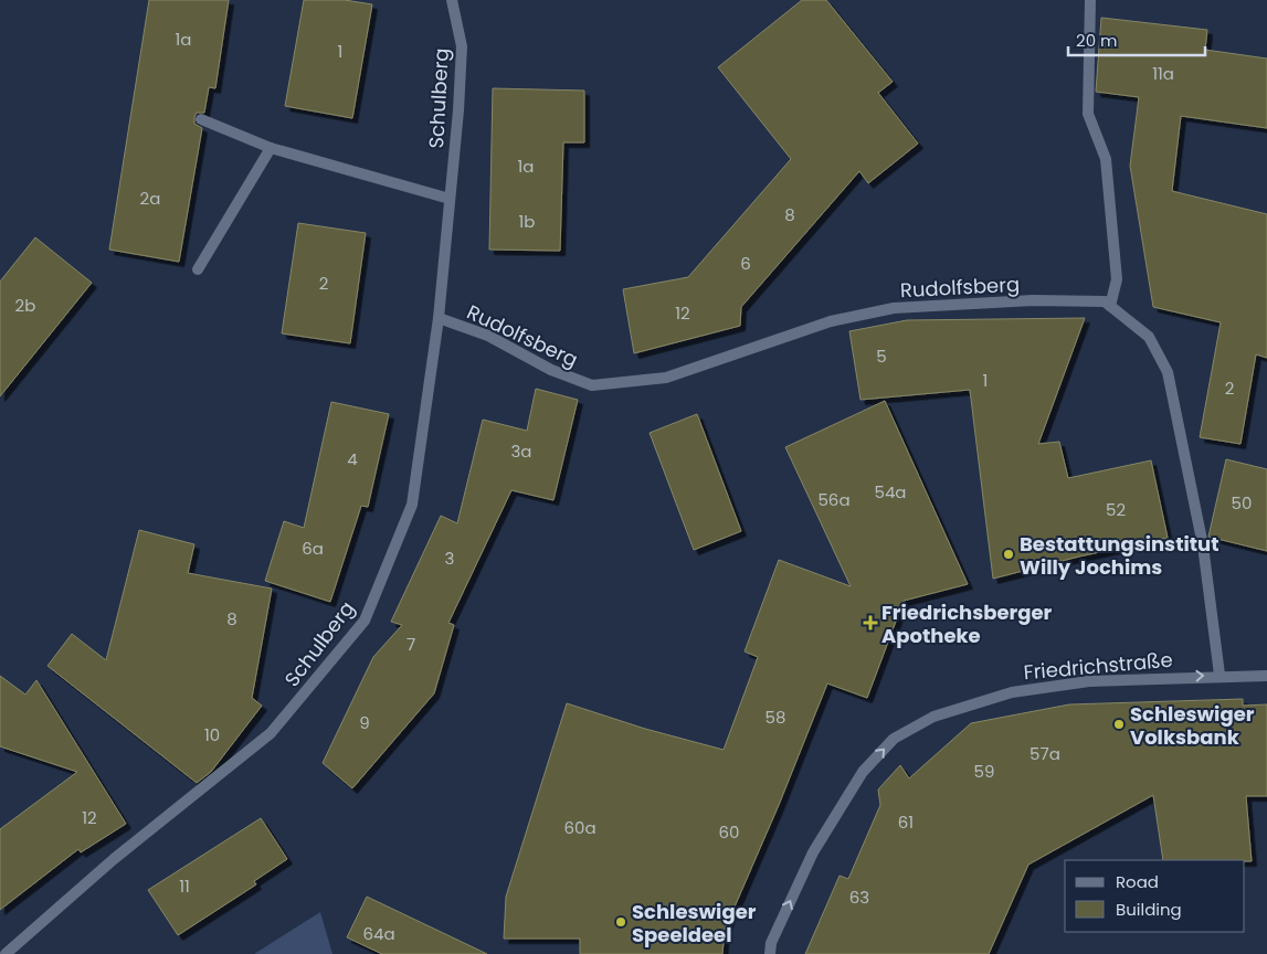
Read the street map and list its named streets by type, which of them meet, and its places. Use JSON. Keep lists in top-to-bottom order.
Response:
{
  "streets": {
    "street": ["Schulberg", "Rudolfsberg", "Friedrichstraße"]
  },
  "crossings": [
    ["Schulberg", "Rudolfsberg"],
    ["Rudolfsberg", "Friedrichstraße"]
  ],
  "one_way": ["Friedrichstraße"],
  "places": {
    "other": ["Bestattungsinstitut Willy Jochims", "Schleswiger Volksbank", "Schleswiger Speeldeel"],
    "health": ["Friedrichsberger Apotheke"]
  },
  "house_numbers": [
    "1a",
    "1",
    "11a",
    "1a",
    "2a",
    "8",
    "1b",
    "6",
    "2",
    "2b",
    "12",
    "5",
    "1",
    "2",
    "3a",
    "4",
    "54a",
    "56a",
    "50",
    "52",
    "6a",
    "3",
    "8",
    "7",
    "58",
    "9",
    "10",
    "57a",
    "59",
    "12",
    "61",
    "60a",
    "60",
    "11",
    "63",
    "64a"
  ],
  "legend": ["Road", "Building"],
  "scale_bar": "20 m"
}
